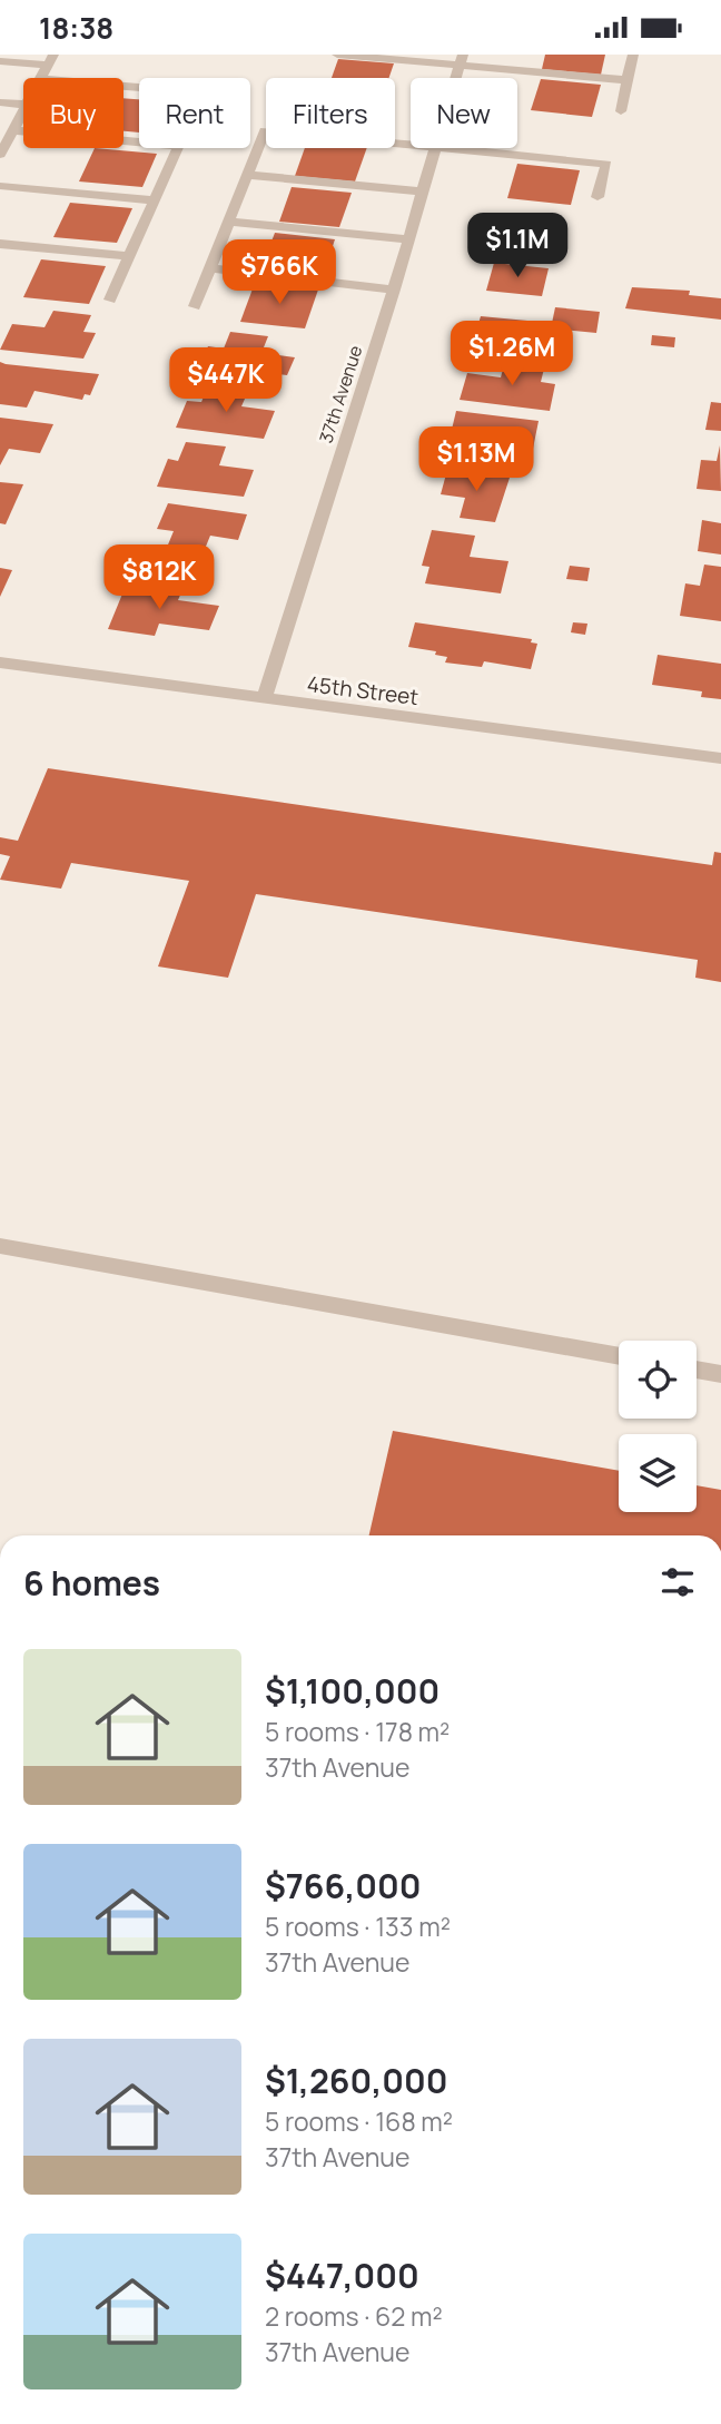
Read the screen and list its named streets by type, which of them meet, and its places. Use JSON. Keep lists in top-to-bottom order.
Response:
{
  "streets": {
    "street": ["37th Avenue", "45th Street"]
  },
  "crossings": [
    ["37th Avenue", "45th Street"]
  ],
  "page": {
    "status": "18:38",
    "chip": [
      "Buy",
      "Rent",
      "Filters",
      "New"
    ],
    "price": [
      "$1.1M",
      "$766K",
      "$1.26M",
      "$447K",
      "$1.13M",
      "$812K"
    ],
    "heading": "6 homes",
    "list": [
      {
        "name": "$1,100,000",
        "note": "5 rooms · 178 m² · 37th Avenue"
      },
      {
        "name": "$766,000",
        "note": "5 rooms · 133 m² · 37th Avenue"
      },
      {
        "name": "$1,260,000",
        "note": "5 rooms · 168 m² · 37th Avenue"
      },
      {
        "name": "$447,000",
        "note": "2 rooms · 62 m² · 37th Avenue"
      }
    ]
  }
}
